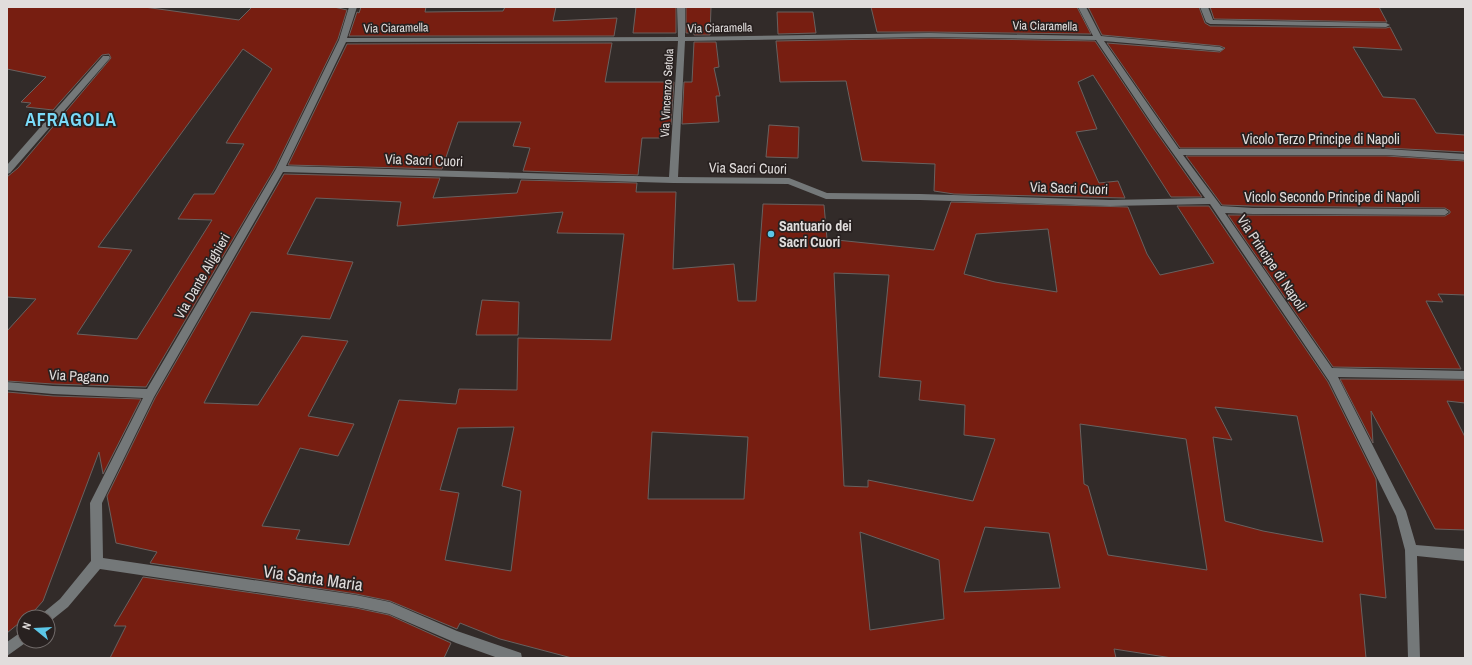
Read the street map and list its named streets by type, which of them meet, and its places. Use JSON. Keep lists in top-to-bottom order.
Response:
{
  "streets": {
    "street": [
      "Via Ciaramella",
      "Via Vincenzo Setola",
      "Vicolo Terzo Principe di Napoli",
      "Via Sacri Cuori",
      "Vicolo Secondo Principe di Napoli",
      "Via Principe di Napoli",
      "Via Dante Alighieri",
      "Via Pagano",
      "Via Santa Maria"
    ]
  },
  "crossings": [
    ["Via Ciaramella", "Via Vincenzo Setola"],
    ["Via Ciaramella", "Via Principe di Napoli"],
    ["Via Ciaramella", "Via Dante Alighieri"],
    ["Via Vincenzo Setola", "Via Sacri Cuori"],
    ["Vicolo Terzo Principe di Napoli", "Via Principe di Napoli"],
    ["Via Sacri Cuori", "Vicolo Secondo Principe di Napoli"],
    ["Via Sacri Cuori", "Via Principe di Napoli"],
    ["Via Sacri Cuori", "Via Dante Alighieri"],
    ["Vicolo Secondo Principe di Napoli", "Via Principe di Napoli"],
    ["Via Dante Alighieri", "Via Pagano"],
    ["Via Dante Alighieri", "Via Santa Maria"]
  ],
  "districts": ["AFRAGOLA"],
  "places": ["Santuario dei Sacri Cuori"],
  "north": "left"
}
